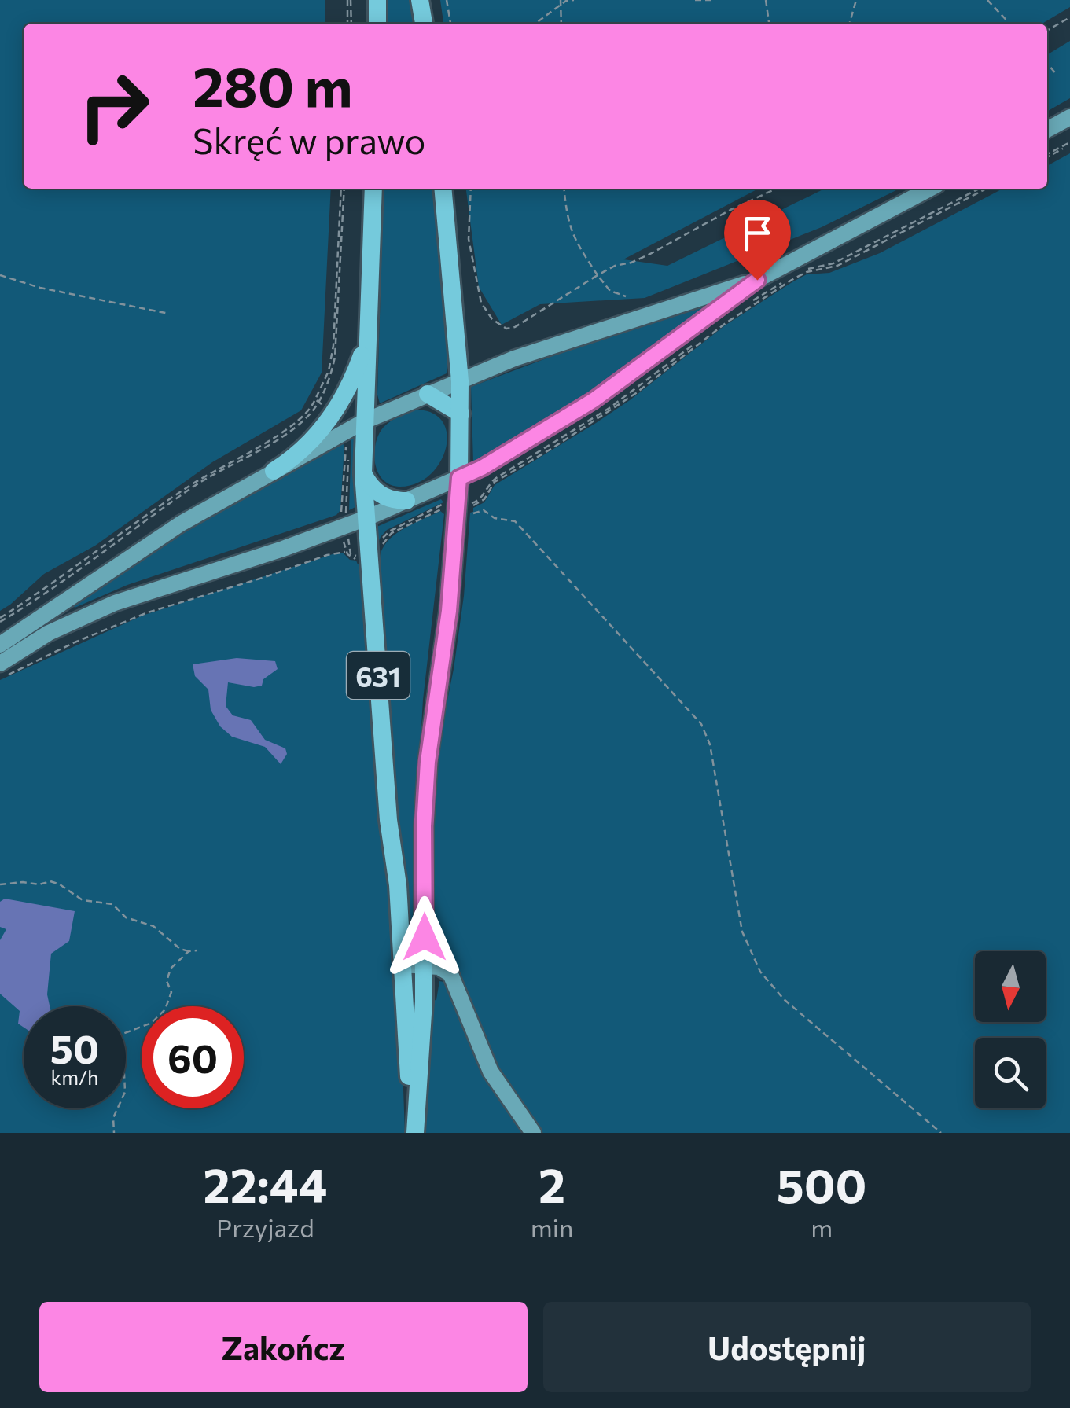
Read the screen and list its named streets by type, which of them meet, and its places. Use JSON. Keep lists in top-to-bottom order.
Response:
{
  "streets": {
    "main road": ["631"]
  },
  "north": "bottom",
  "page": {
    "turn": ["280 m", "Skręć w prawo"],
    "speed": "50 km/h",
    "limit": "60",
    "eta": [
      "22:44",
      "Przyjazd",
      "2",
      "min",
      "500",
      "m"
    ],
    "buttons": ["Zakończ", "Udostępnij"]
  }
}
